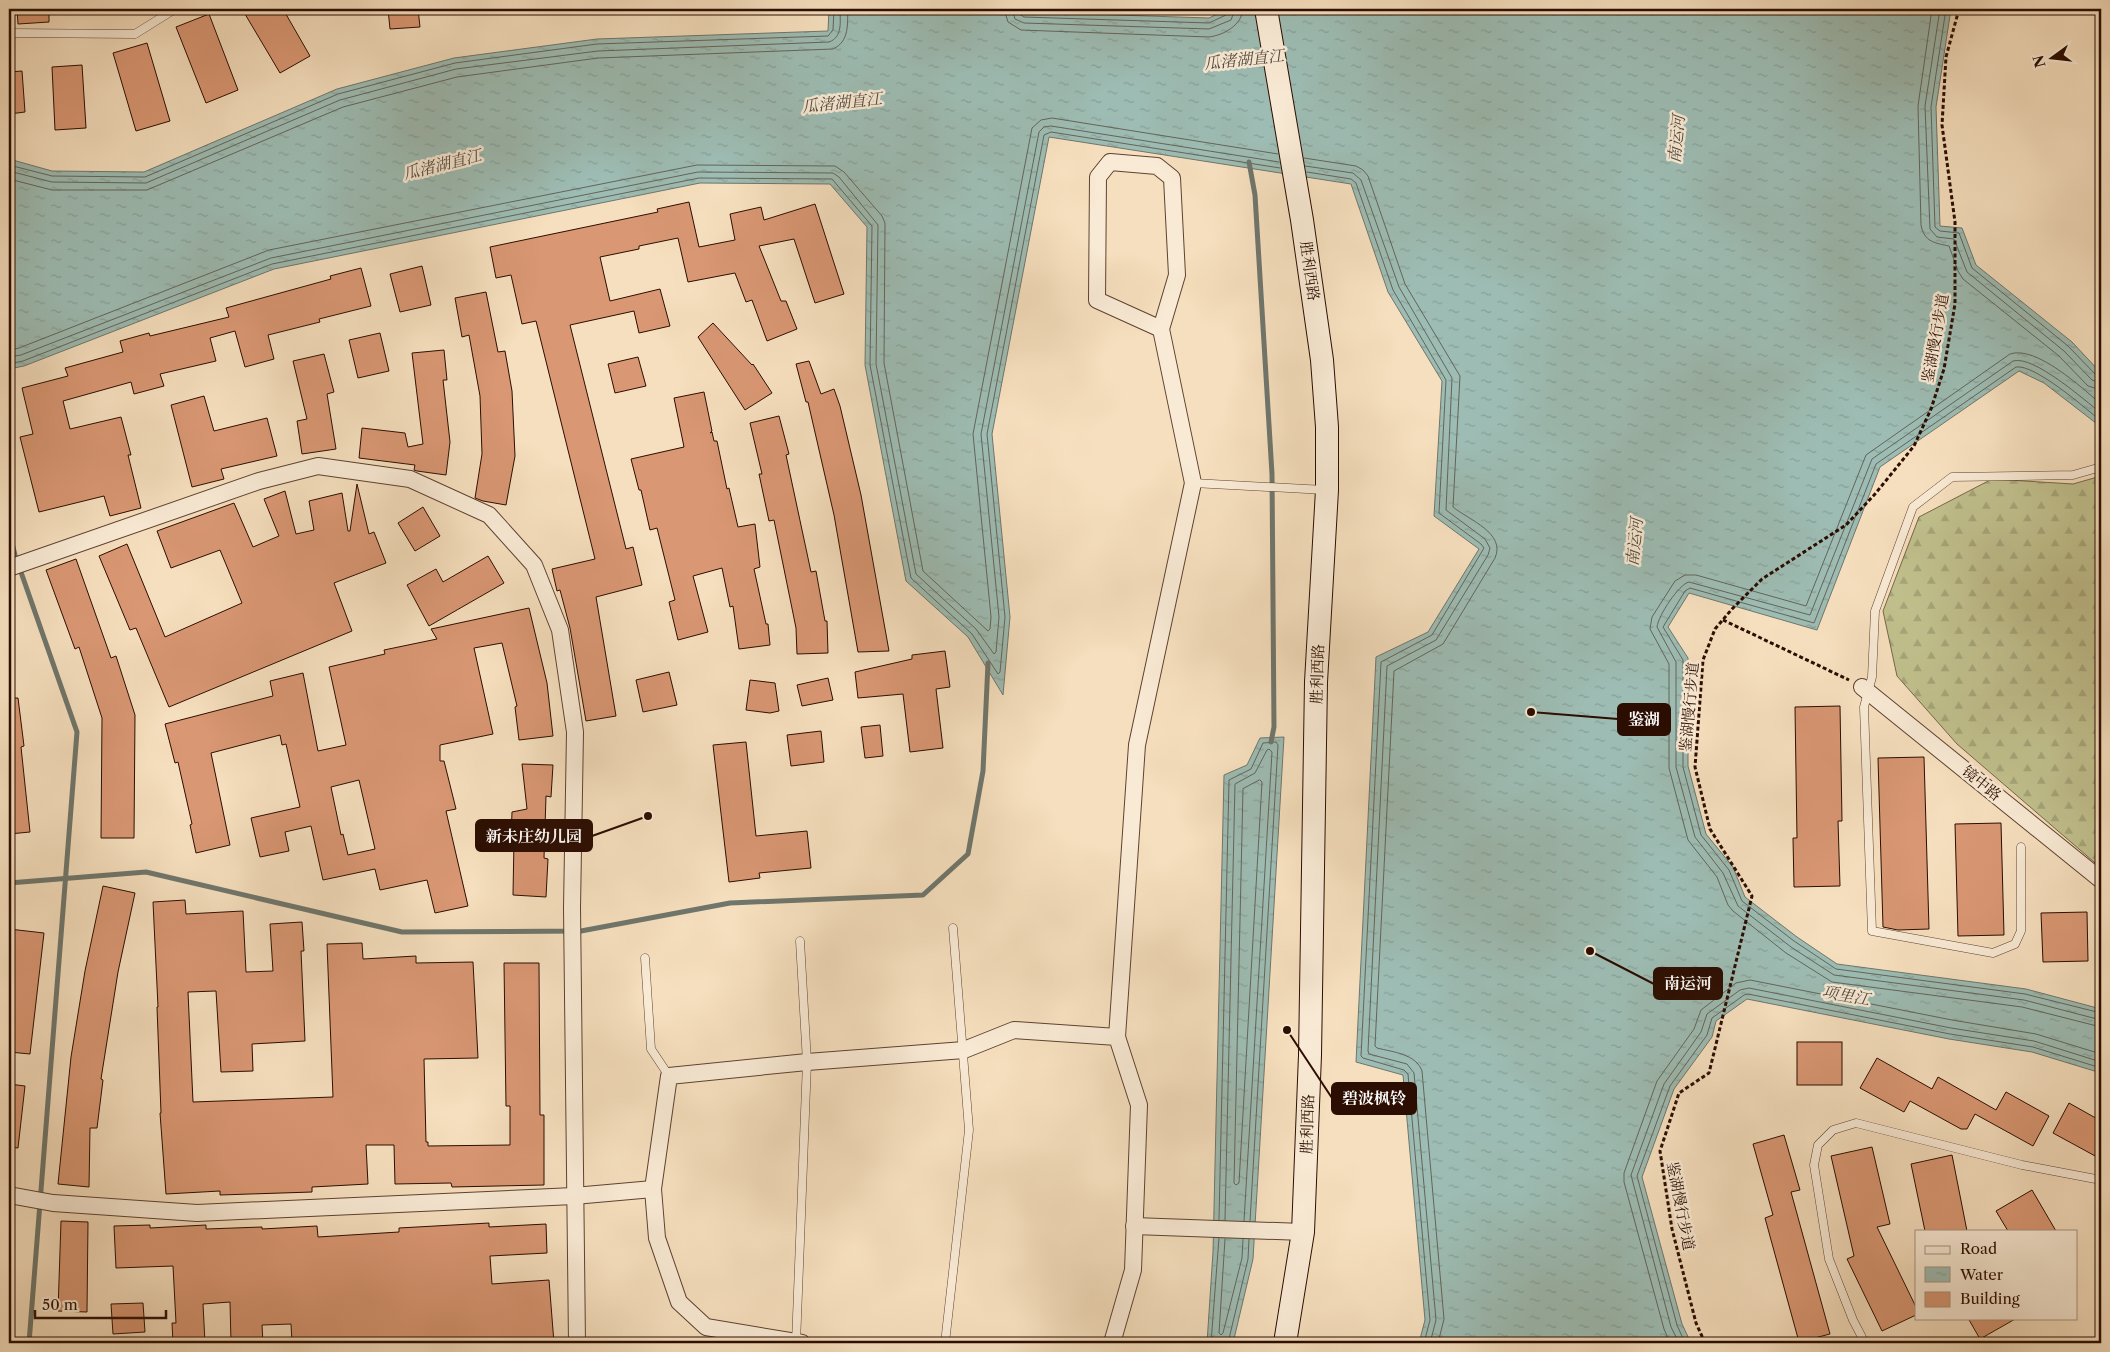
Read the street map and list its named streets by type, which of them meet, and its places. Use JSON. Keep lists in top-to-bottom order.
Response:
{
  "streets": {
    "street": ["胜利西路", "镜中路"],
    "path": ["鉴湖慢行步道"]
  },
  "water": ["瓜渚湖直江", "南运河", "项里江"],
  "places": [
    "鉴湖",
    "新未庄幼儿园",
    "南运河",
    "碧波枫铃"
  ],
  "legend": ["Road", "Water", "Building"],
  "scale_bar": "50 m",
  "north": "left"
}
